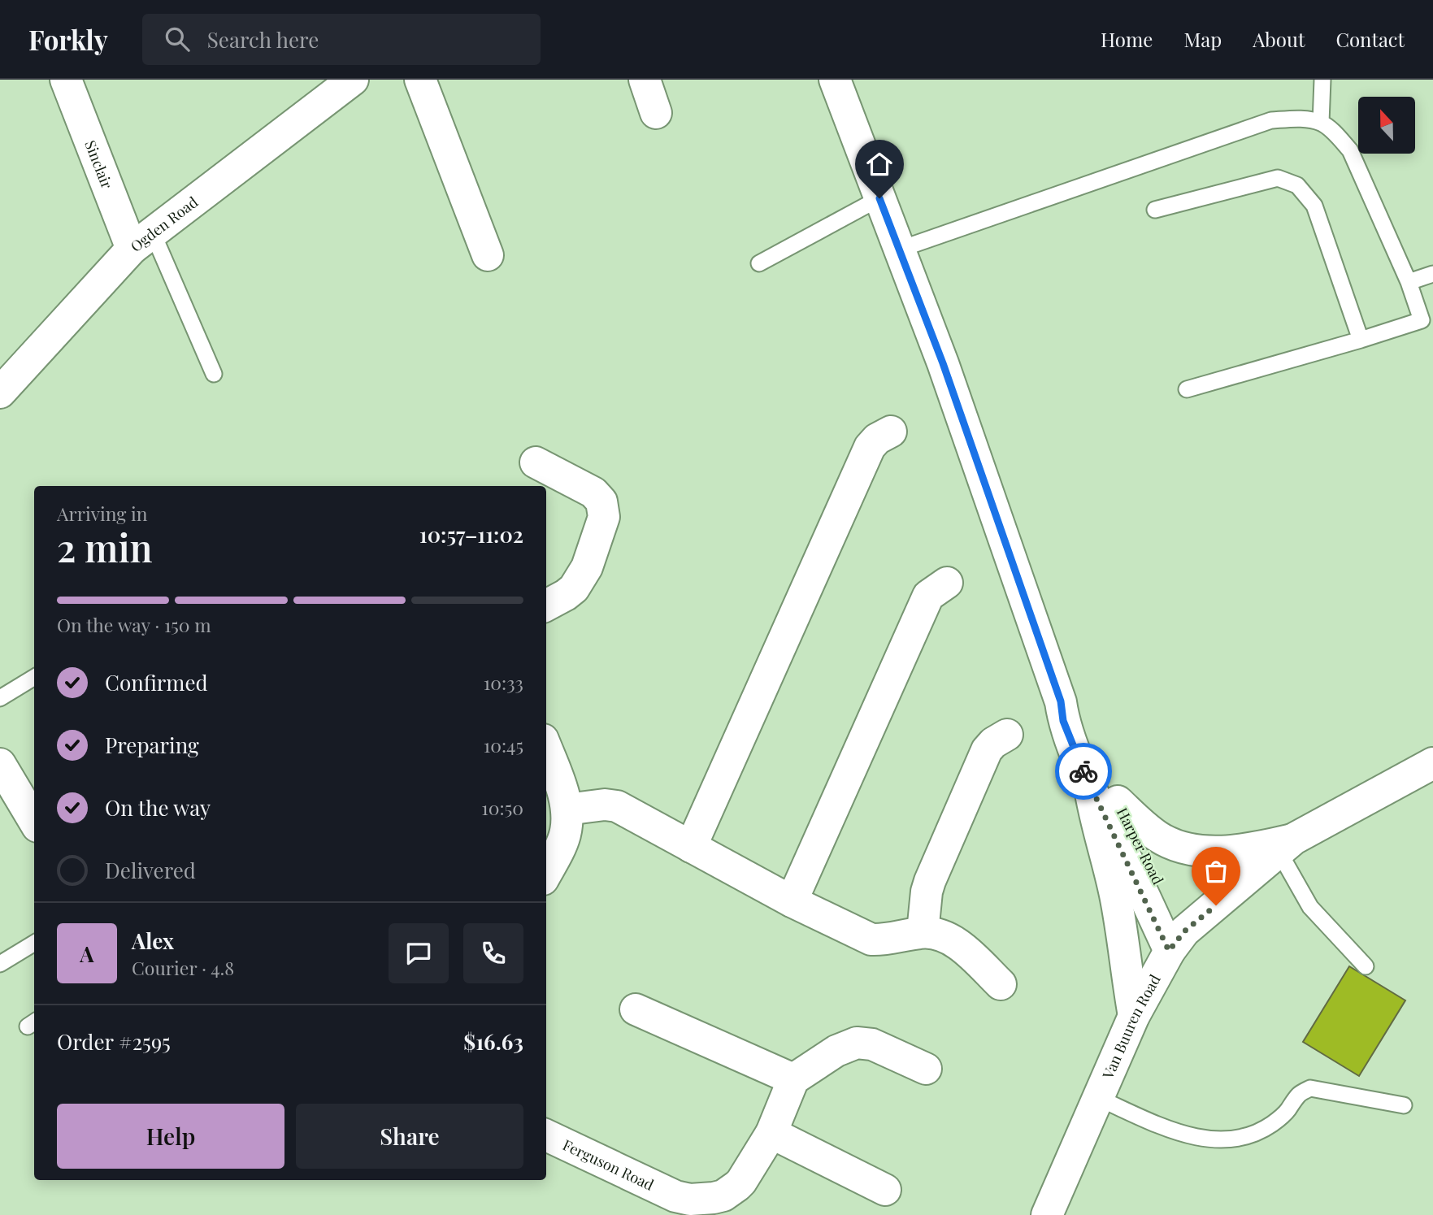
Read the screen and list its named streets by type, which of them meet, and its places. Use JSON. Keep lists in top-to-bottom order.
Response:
{
  "streets": {
    "street": [
      "Sinclair",
      "Ogden Road",
      "Harper Road",
      "Van Buuren Road",
      "Ferguson Road"
    ]
  },
  "crossings": [
    ["Sinclair", "Ogden Road"],
    ["Harper Road", "Van Buuren Road"]
  ],
  "north": "top",
  "page": {
    "header": "Forkly",
    "search": "Search here",
    "nav": [
      "Home",
      "Map",
      "About",
      "Contact"
    ],
    "heading": ["2 min", "Arriving in", "10:57–11:02"],
    "panel": [
      "Alex",
      "Courier · 4.8",
      "Order #2595",
      "$16.63"
    ],
    "bar": "On the way · 150 m",
    "list": [
      ["Confirmed", "10:33"],
      ["Preparing", "10:45"],
      ["On the way", "10:50"],
      "Delivered"
    ],
    "round": "A",
    "buttons": ["Help", "Share"]
  }
}
